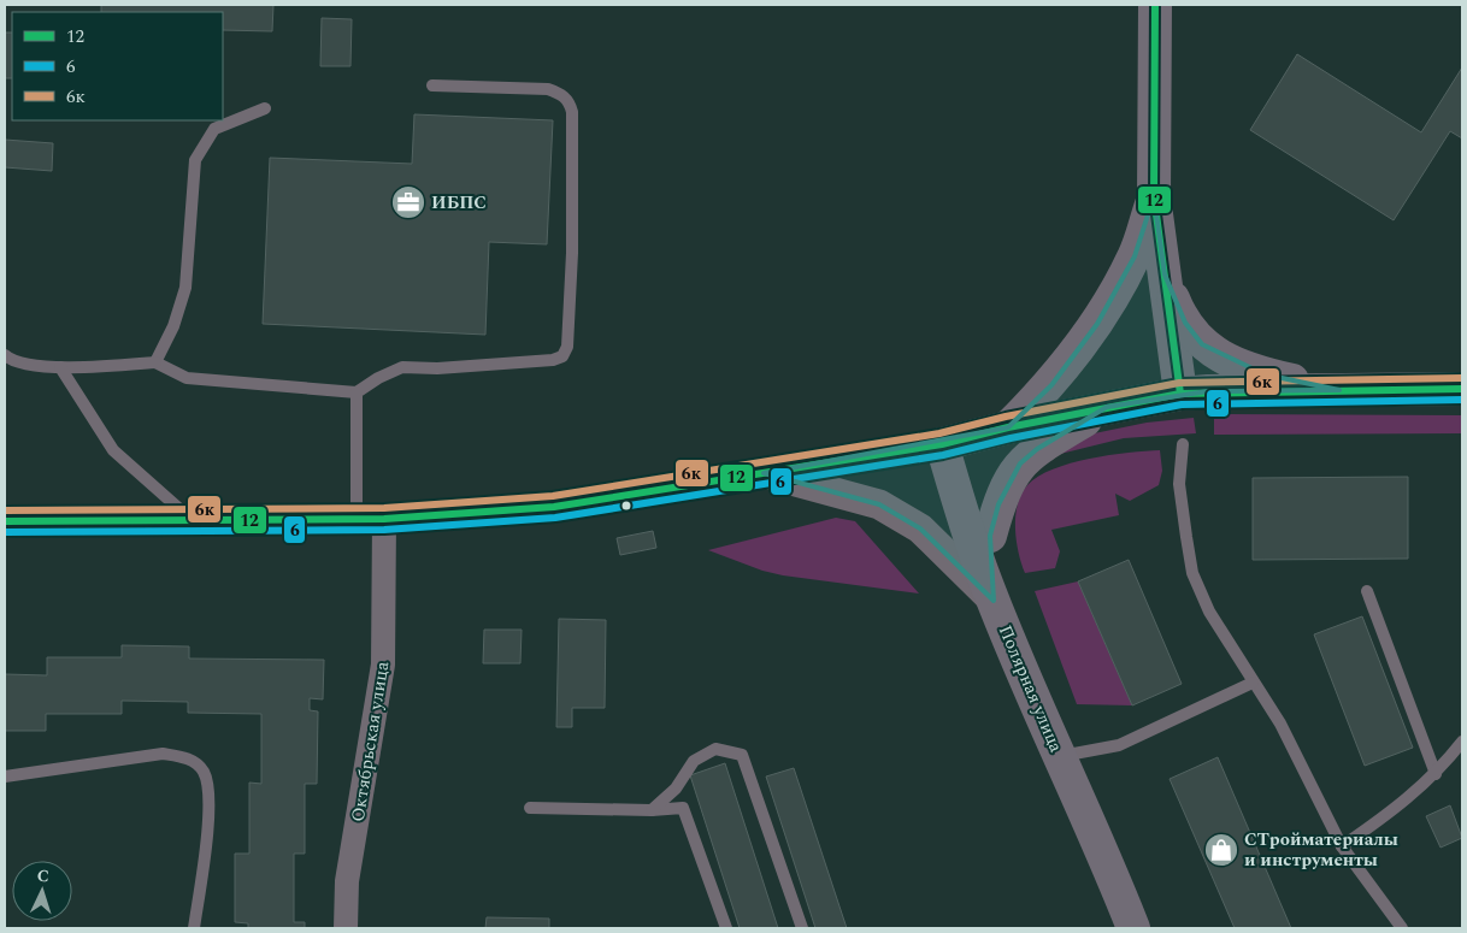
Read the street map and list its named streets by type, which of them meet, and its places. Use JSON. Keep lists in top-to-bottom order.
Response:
{
  "streets": {
    "main road": ["Полярная улица"],
    "street": ["Октябрьская улица"]
  },
  "places": {
    "office": ["ИБПС"],
    "shop": ["СТройматериалы и инструменты"]
  },
  "lines": ["transit line 12", "transit line 6к", "transit line 6"],
  "legend": ["12", "6", "6к"],
  "north": "top"
}
